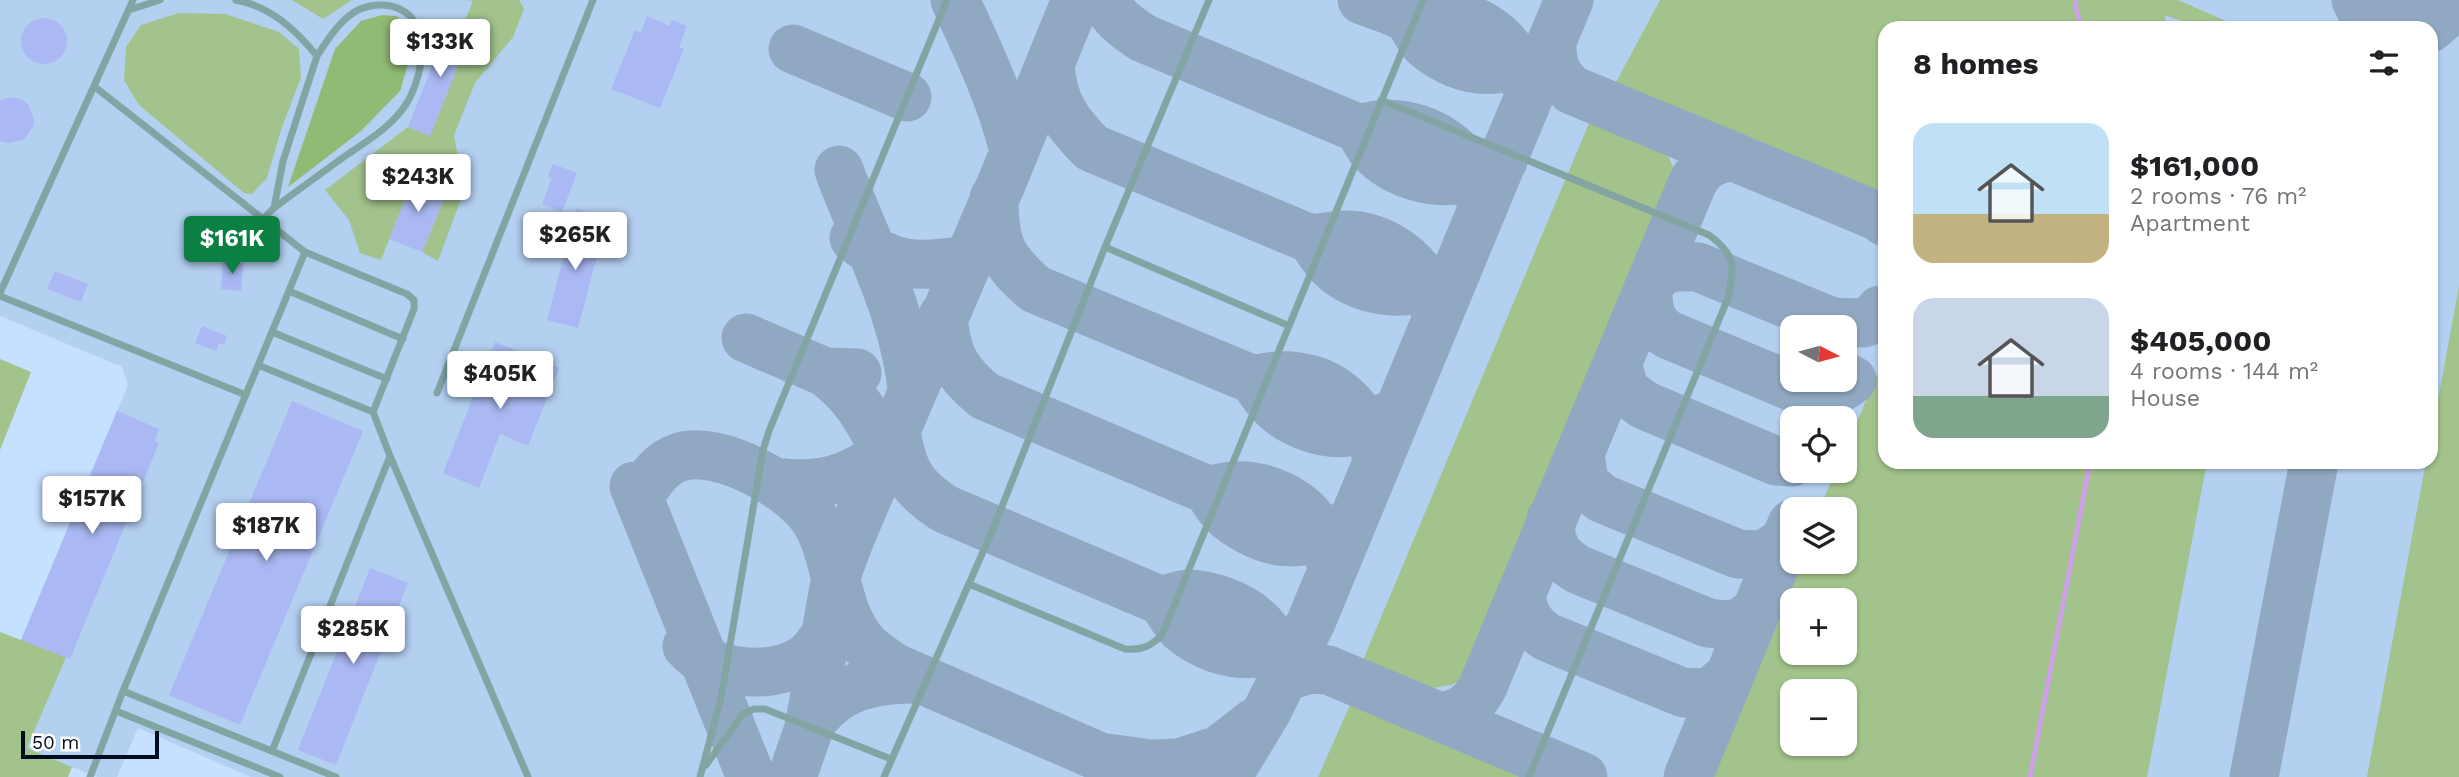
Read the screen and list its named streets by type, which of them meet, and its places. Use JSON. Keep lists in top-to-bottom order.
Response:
{
  "scale_bar": "50 m",
  "north": "right",
  "page": {
    "price": [
      "$133K",
      "$243K",
      "$265K",
      "$161K",
      "$405K",
      "$157K",
      "$187K",
      "$285K"
    ],
    "heading": "8 homes",
    "list": [
      {
        "name": "$161,000",
        "note": "2 rooms · 76 m² · Apartment"
      },
      {
        "name": "$405,000",
        "note": "4 rooms · 144 m² · House"
      }
    ],
    "map_buttons": ["+", "−"],
    "scale": "50 m"
  }
}
